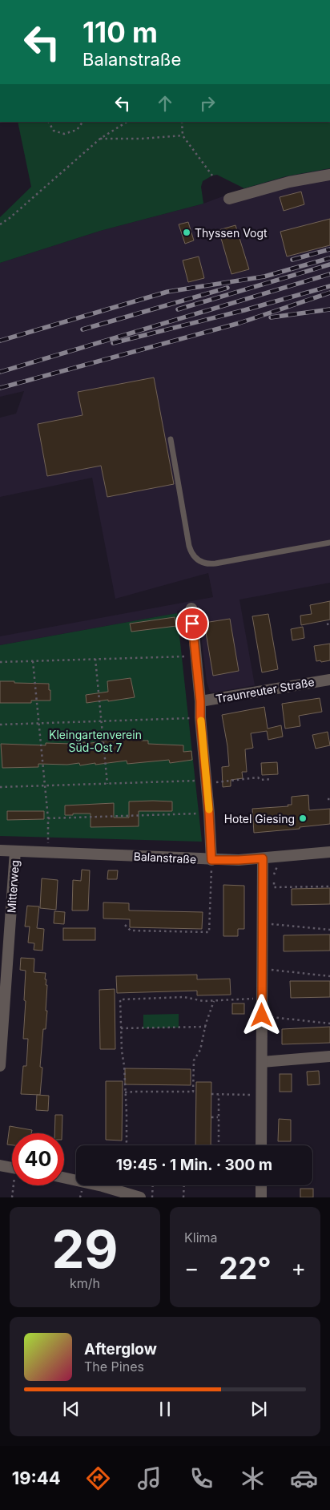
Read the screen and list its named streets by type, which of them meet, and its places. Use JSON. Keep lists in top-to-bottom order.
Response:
{
  "streets": {
    "street": ["Traunreuter Straße", "Balanstraße", "Mitterweg"]
  },
  "crossings": [
    ["Balanstraße", "Mitterweg"]
  ],
  "parks": ["Kleingartenverein Süd-Ost 7"],
  "places": ["Thyssen Vogt", "Hotel Giesing"],
  "page": {
    "turn": ["110 m", "Balanstraße"],
    "limit": "40",
    "trip": "19:45 · 1 Min. · 300 m",
    "tile": [
      ["29", "km/h"],
      "Klima"
    ],
    "heat": ["−", "22°", "+"],
    "song": ["Afterglow", "The Pines"],
    "tabs": "19:44"
  }
}
